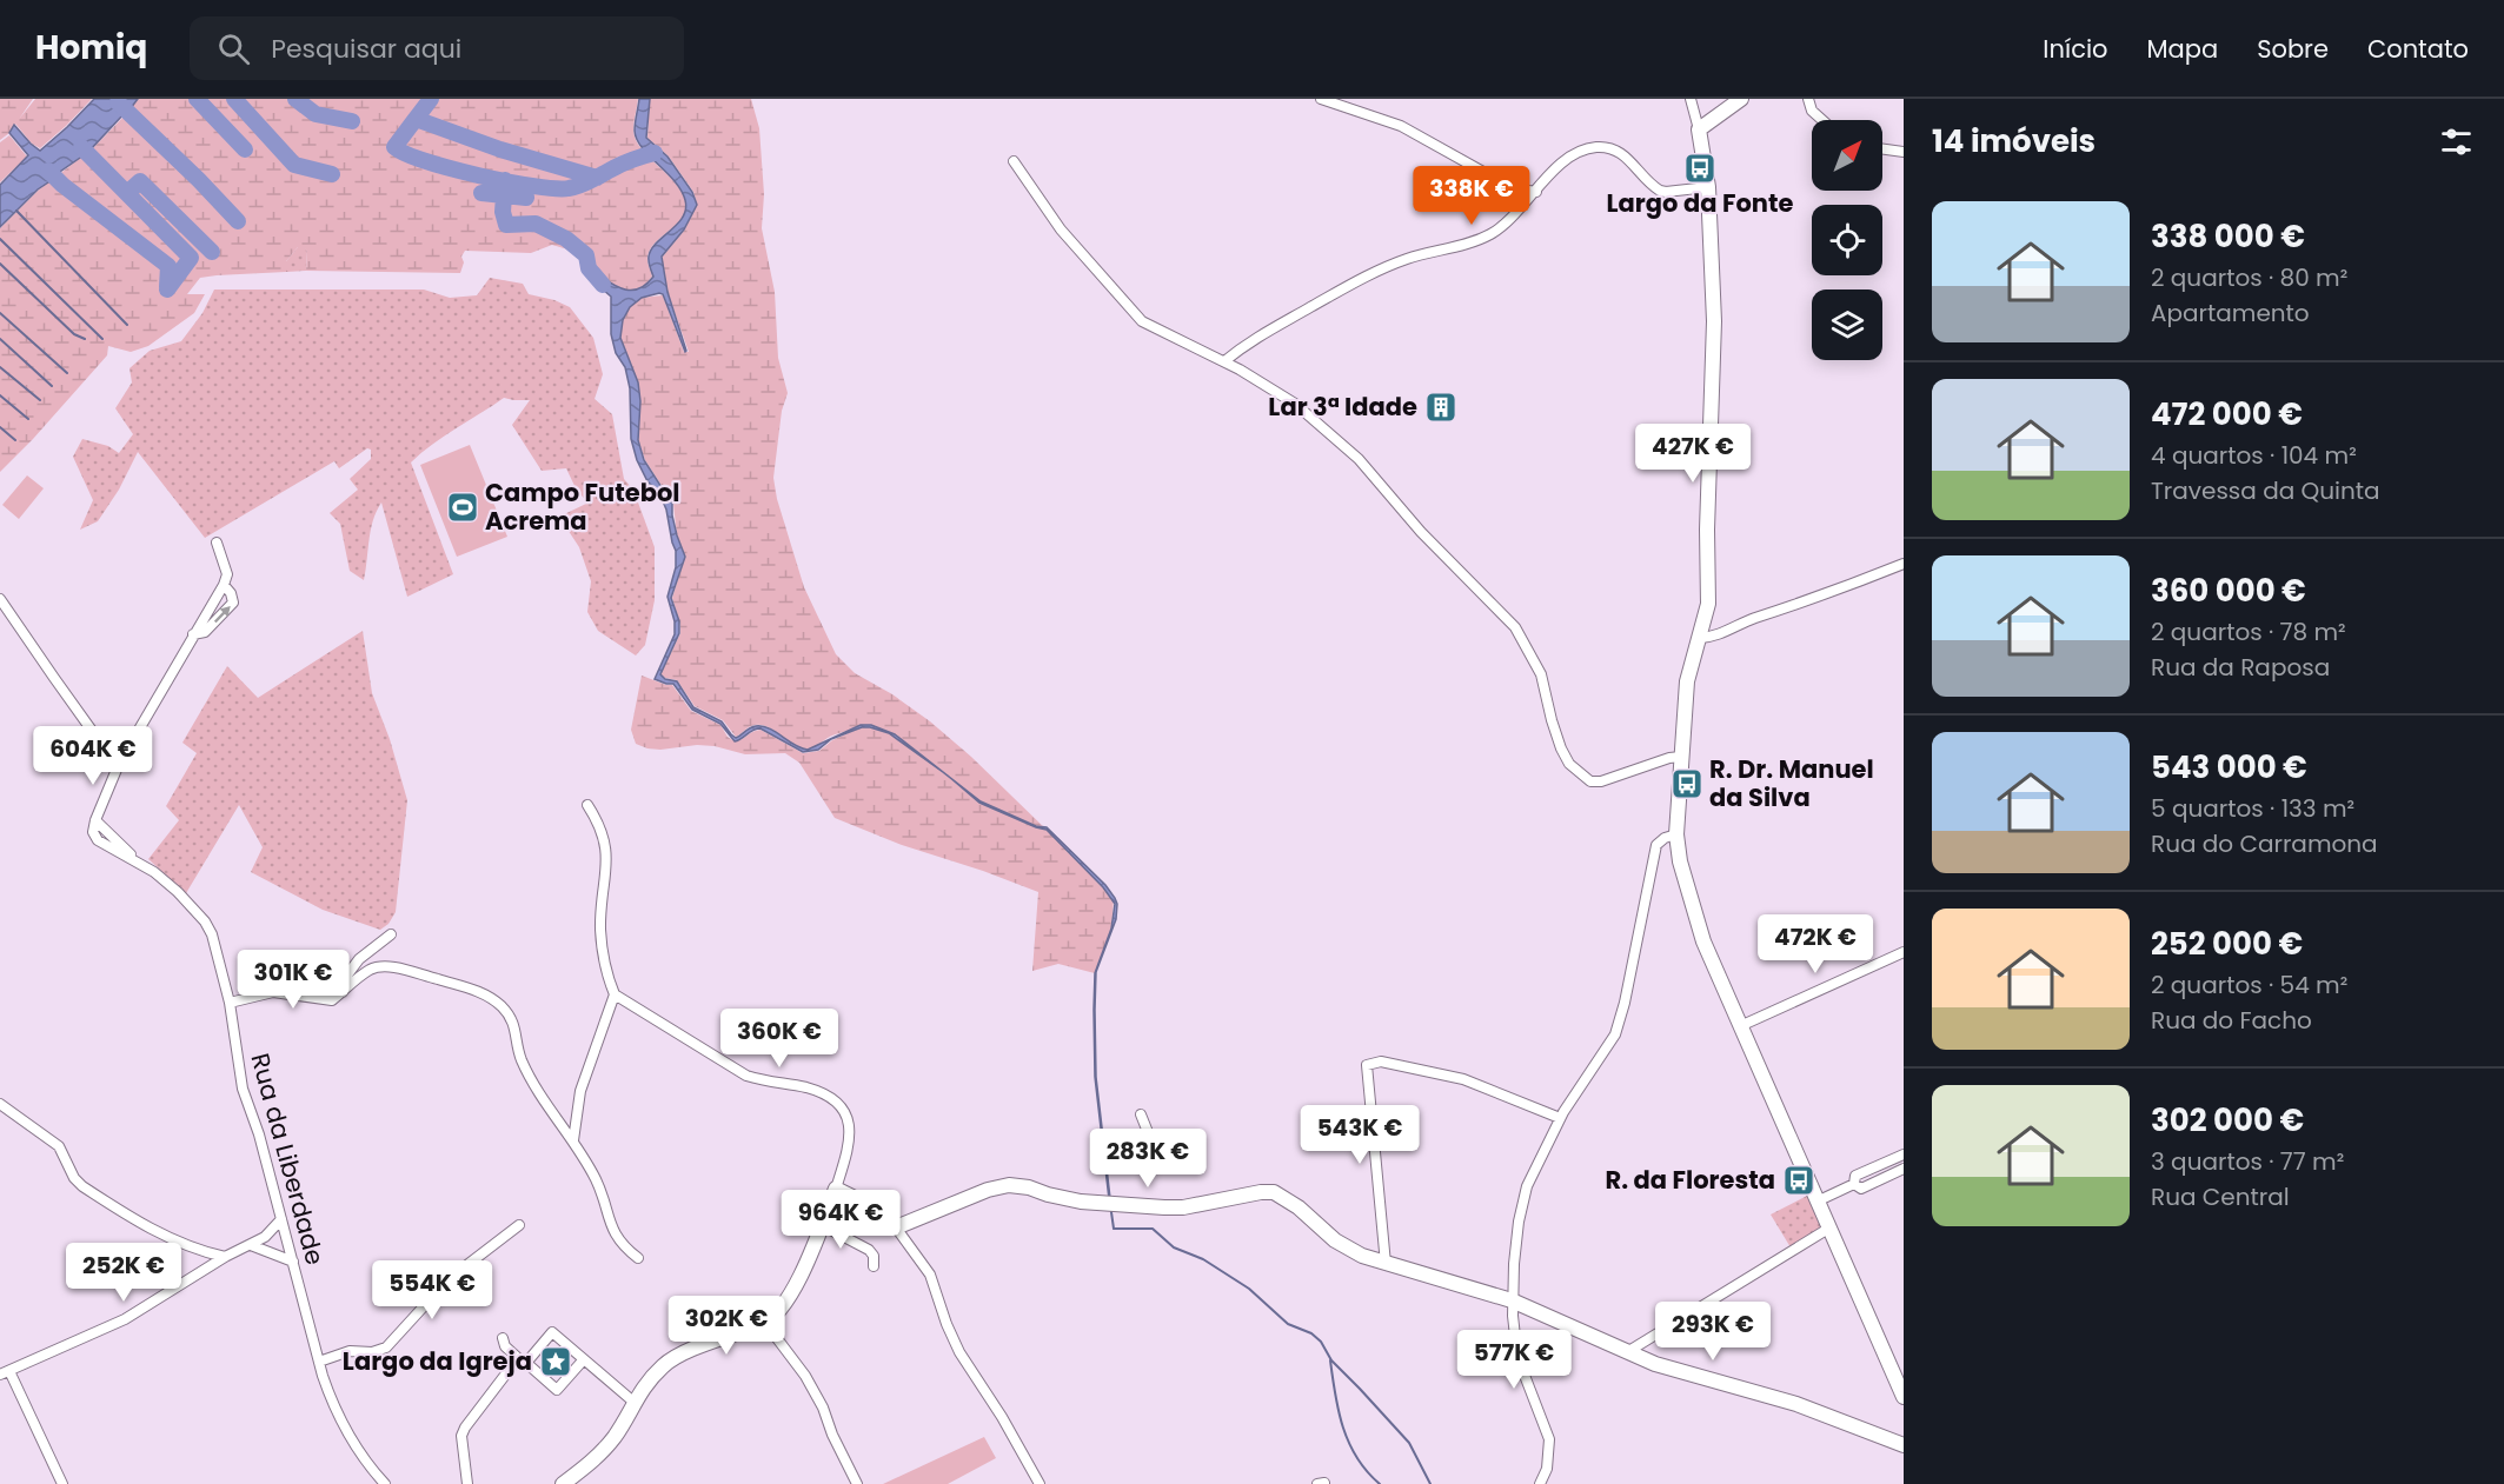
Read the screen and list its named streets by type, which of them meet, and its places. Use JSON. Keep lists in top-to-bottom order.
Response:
{
  "streets": {
    "street": ["Rua da Liberdade"]
  },
  "places": {
    "bus stop": ["Largo da Fonte", "R. Dr. Manuel da Silva", "R. da Floresta"],
    "building": ["Lar 3ª Idade"],
    "sports": ["Campo Futebol Acrema"],
    "place": ["Largo da Igreja"]
  },
  "north": "top right",
  "page": {
    "header": "Homiq",
    "search": "Pesquisar aqui",
    "nav": [
      "Início",
      "Mapa",
      "Sobre",
      "Contato"
    ],
    "heading": "14 imóveis",
    "price": [
      "338K €",
      "427K €",
      "604K €",
      "472K €",
      "301K €",
      "360K €",
      "543K €",
      "283K €",
      "964K €",
      "252K €",
      "554K €",
      "302K €",
      "293K €",
      "577K €"
    ],
    "list": [
      {
        "name": "338 000 €",
        "note": "2 quartos · 80 m² · Apartamento"
      },
      {
        "name": "472 000 €",
        "note": "4 quartos · 104 m² · Travessa da Quinta"
      },
      {
        "name": "360 000 €",
        "note": "2 quartos · 78 m² · Rua da Raposa"
      },
      {
        "name": "543 000 €",
        "note": "5 quartos · 133 m² · Rua do Carramona"
      },
      {
        "name": "252 000 €",
        "note": "2 quartos · 54 m² · Rua do Facho"
      },
      {
        "name": "302 000 €",
        "note": "3 quartos · 77 m² · Rua Central"
      }
    ]
  }
}
